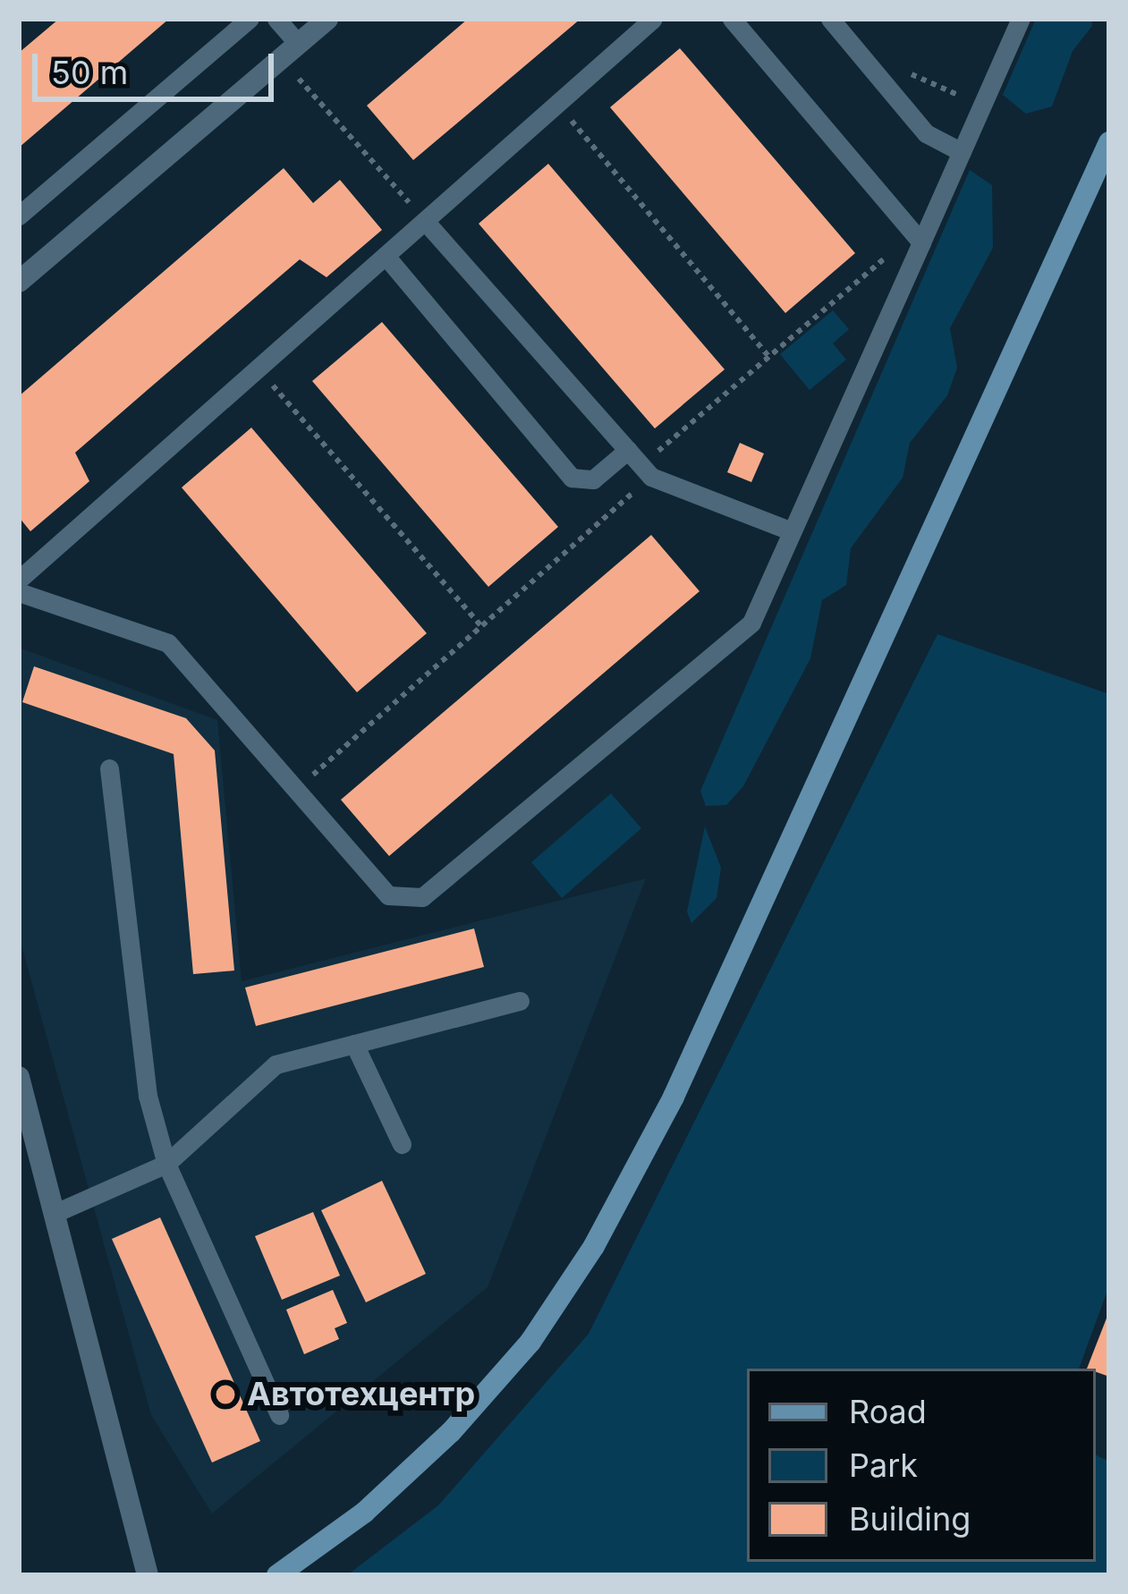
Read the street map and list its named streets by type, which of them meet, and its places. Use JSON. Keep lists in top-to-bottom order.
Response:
{
  "places": ["Автотехцентр"],
  "legend": ["Road", "Park", "Building"],
  "scale_bar": "50 m"
}
